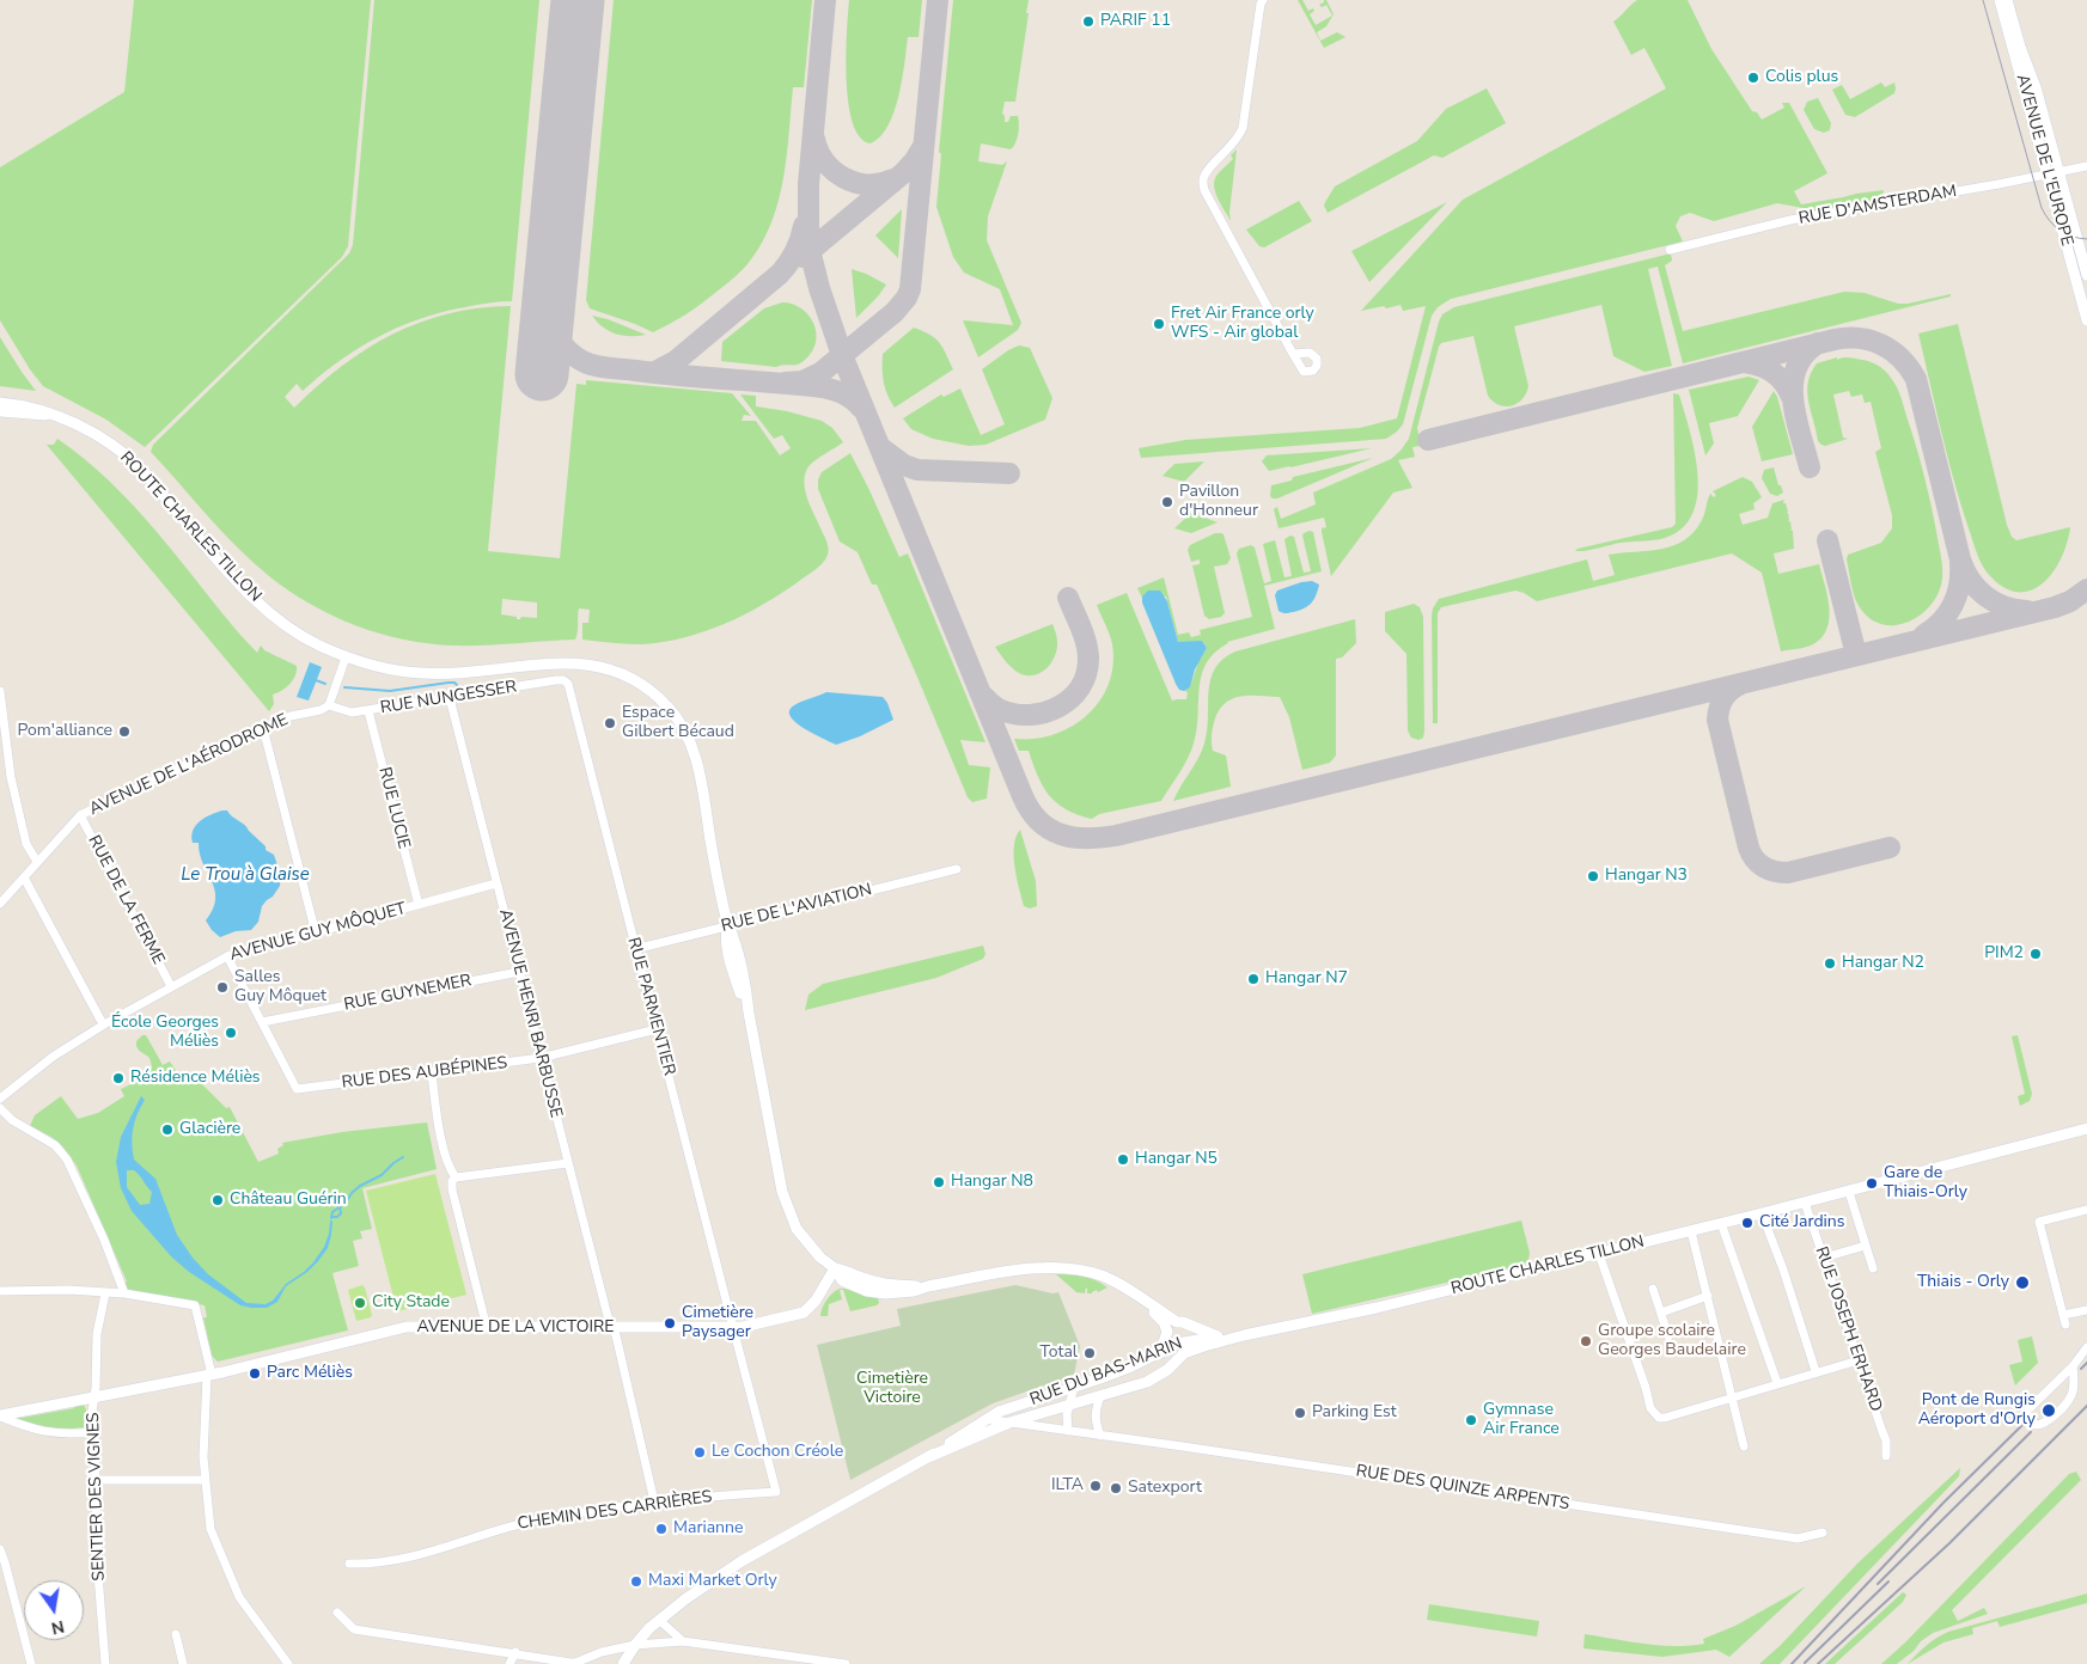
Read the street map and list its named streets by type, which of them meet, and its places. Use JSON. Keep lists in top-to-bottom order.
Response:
{
  "streets": {
    "main road": [
      "AVENUE DE L'EUROPE",
      "ROUTE CHARLES TILLON",
      "AVENUE DE LA VICTOIRE",
      "RUE DU BAS-MARIN"
    ],
    "street": [
      "RUE D'AMSTERDAM",
      "RUE NUNGESSER",
      "AVENUE DE L'AÉRODROME",
      "RUE LUCIE",
      "RUE DE LA FERME",
      "RUE DE L'AVIATION",
      "AVENUE GUY MÔQUET",
      "RUE GUYNEMER",
      "RUE PARMENTIER",
      "AVENUE HENRI BARBUSSE",
      "RUE DES AUBÉPINES",
      "RUE JOSEPH ERHARD",
      "RUE DES QUINZE ARPENTS",
      "SENTIER DES VIGNES",
      "CHEMIN DES CARRIÈRES"
    ]
  },
  "crossings": [
    ["AVENUE DE L'EUROPE", "RUE D'AMSTERDAM"],
    ["ROUTE CHARLES TILLON", "RUE DE L'AVIATION"],
    ["ROUTE CHARLES TILLON", "AVENUE DE LA VICTOIRE"],
    ["ROUTE CHARLES TILLON", "RUE JOSEPH ERHARD"],
    ["ROUTE CHARLES TILLON", "RUE DU BAS-MARIN"],
    ["RUE NUNGESSER", "AVENUE DE L'AÉRODROME"],
    ["RUE NUNGESSER", "RUE LUCIE"],
    ["RUE NUNGESSER", "RUE PARMENTIER"],
    ["RUE NUNGESSER", "AVENUE HENRI BARBUSSE"],
    ["AVENUE DE L'AÉRODROME", "RUE DE LA FERME"],
    ["RUE LUCIE", "AVENUE GUY MÔQUET"],
    ["RUE DE LA FERME", "AVENUE GUY MÔQUET"],
    ["RUE DE L'AVIATION", "RUE PARMENTIER"],
    ["AVENUE GUY MÔQUET", "AVENUE HENRI BARBUSSE"],
    ["RUE GUYNEMER", "AVENUE HENRI BARBUSSE"],
    ["RUE GUYNEMER", "RUE DES AUBÉPINES"],
    ["RUE PARMENTIER", "RUE DES AUBÉPINES"],
    ["RUE PARMENTIER", "AVENUE DE LA VICTOIRE"],
    ["RUE PARMENTIER", "CHEMIN DES CARRIÈRES"],
    ["AVENUE HENRI BARBUSSE", "RUE DES AUBÉPINES"],
    ["AVENUE HENRI BARBUSSE", "AVENUE DE LA VICTOIRE"],
    ["AVENUE HENRI BARBUSSE", "CHEMIN DES CARRIÈRES"],
    ["AVENUE DE LA VICTOIRE", "SENTIER DES VIGNES"],
    ["RUE DU BAS-MARIN", "RUE DES QUINZE ARPENTS"]
  ],
  "water": ["Le Trou à Glaise"],
  "parks": ["Cimetière Victoire"],
  "places": [
    "PARIF 11",
    "Colis plus",
    "Fret Air France orly WFS - Air global",
    "Pavillon d'Honneur",
    "Espace Gilbert Bécaud",
    "Pom'alliance",
    "Hangar N3",
    "PIM2",
    "Hangar N2",
    "Hangar N7",
    "Salles Guy Môquet",
    "École Georges Méliès",
    "Résidence Méliès",
    "Glacière",
    "Hangar N5",
    "Hangar N8",
    "Gare de Thiais-Orly",
    "Château Guérin",
    "Cité Jardins",
    "Thiais - Orly",
    "City Stade",
    "Cimetière Paysager",
    "Groupe scolaire Georges Baudelaire",
    "Total",
    "Parc Méliès",
    "Pont de Rungis Aéroport d'Orly",
    "Parking Est",
    "Gymnase Air France",
    "Le Cochon Créole",
    "ILTA",
    "Satexport",
    "Marianne",
    "Maxi Market Orly"
  ],
  "north": "bottom"
}
